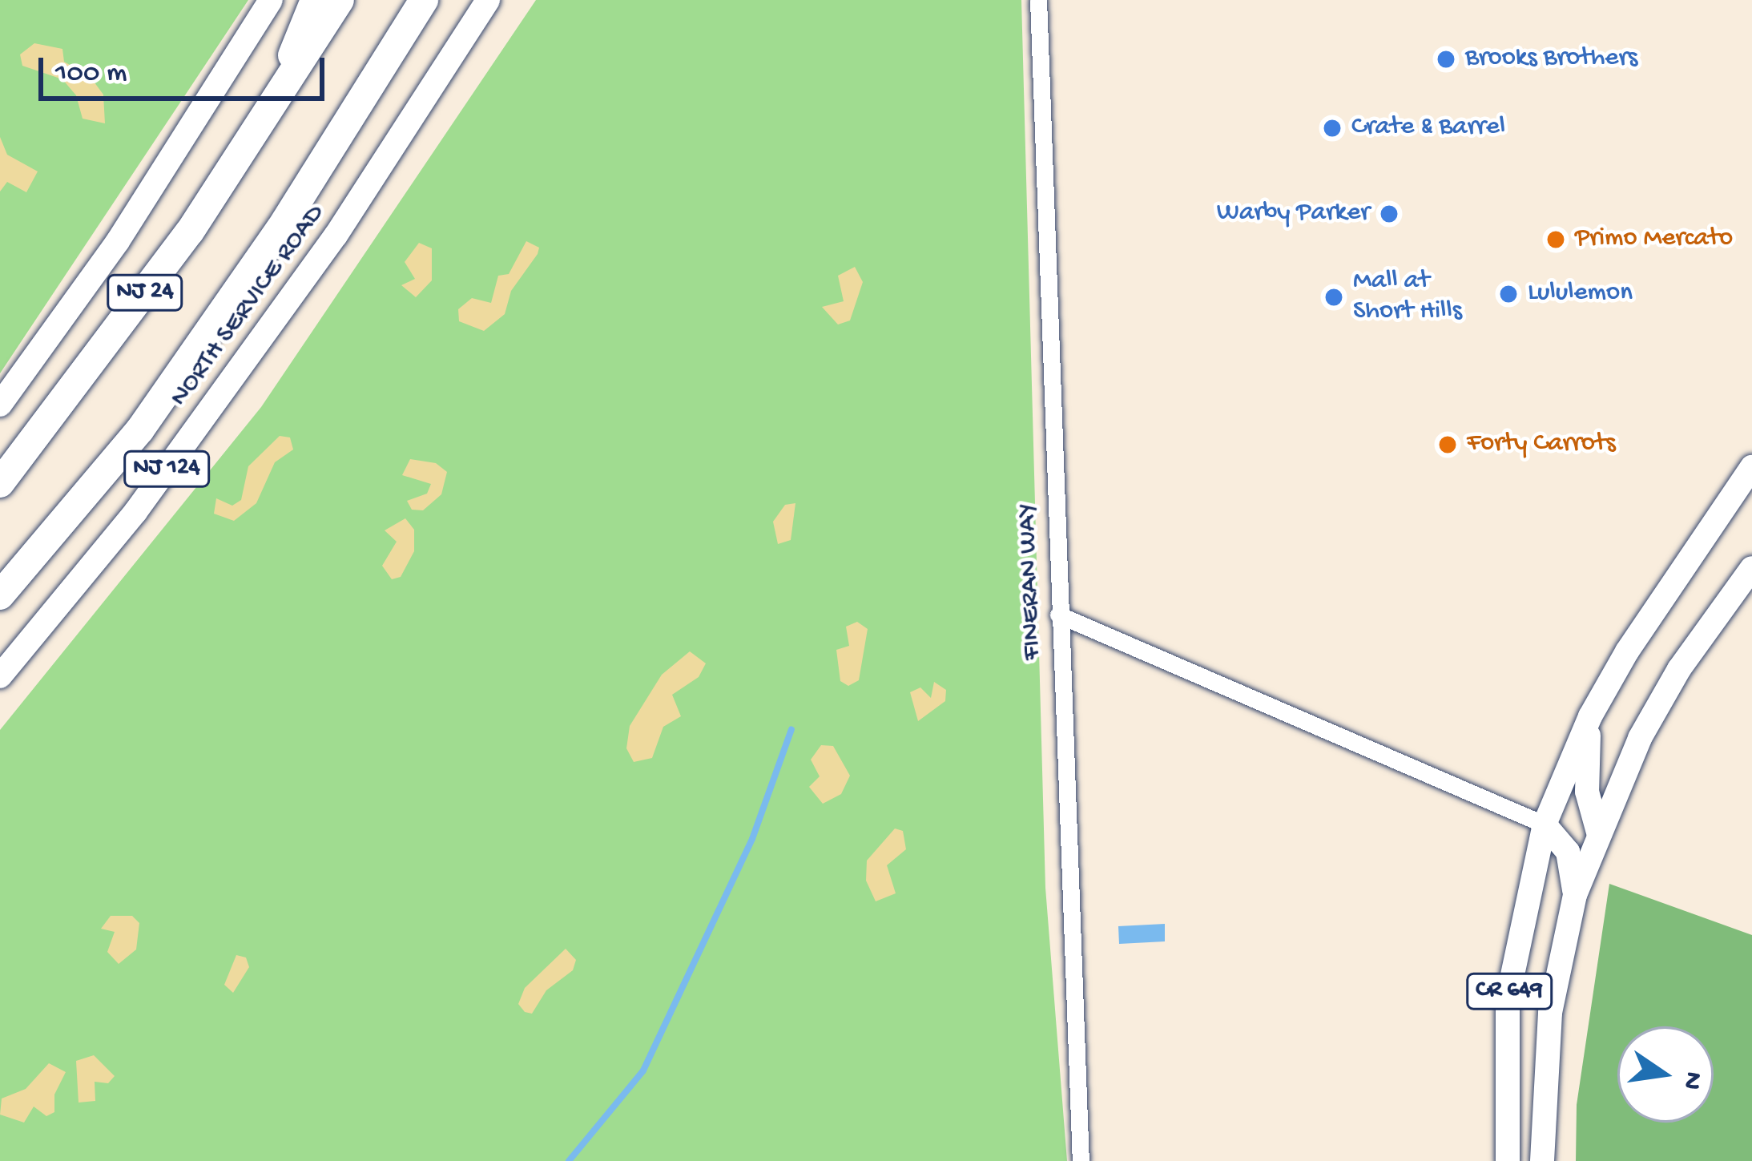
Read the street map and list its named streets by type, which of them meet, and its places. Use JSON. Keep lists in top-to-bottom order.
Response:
{
  "streets": {
    "highway": ["NJ 24"],
    "main road": ["NORTH SERVICE ROAD", "NJ 124", "CR 649"],
    "street": ["FINERAN WAY"]
  },
  "places": [
    "Brooks Brothers",
    "Crate & Barrel",
    "Warby Parker",
    "Primo Mercato",
    "Lululemon",
    "Mall at Short Hills",
    "Forty Carrots"
  ],
  "scale_bar": "100 m",
  "north": "right"
}
